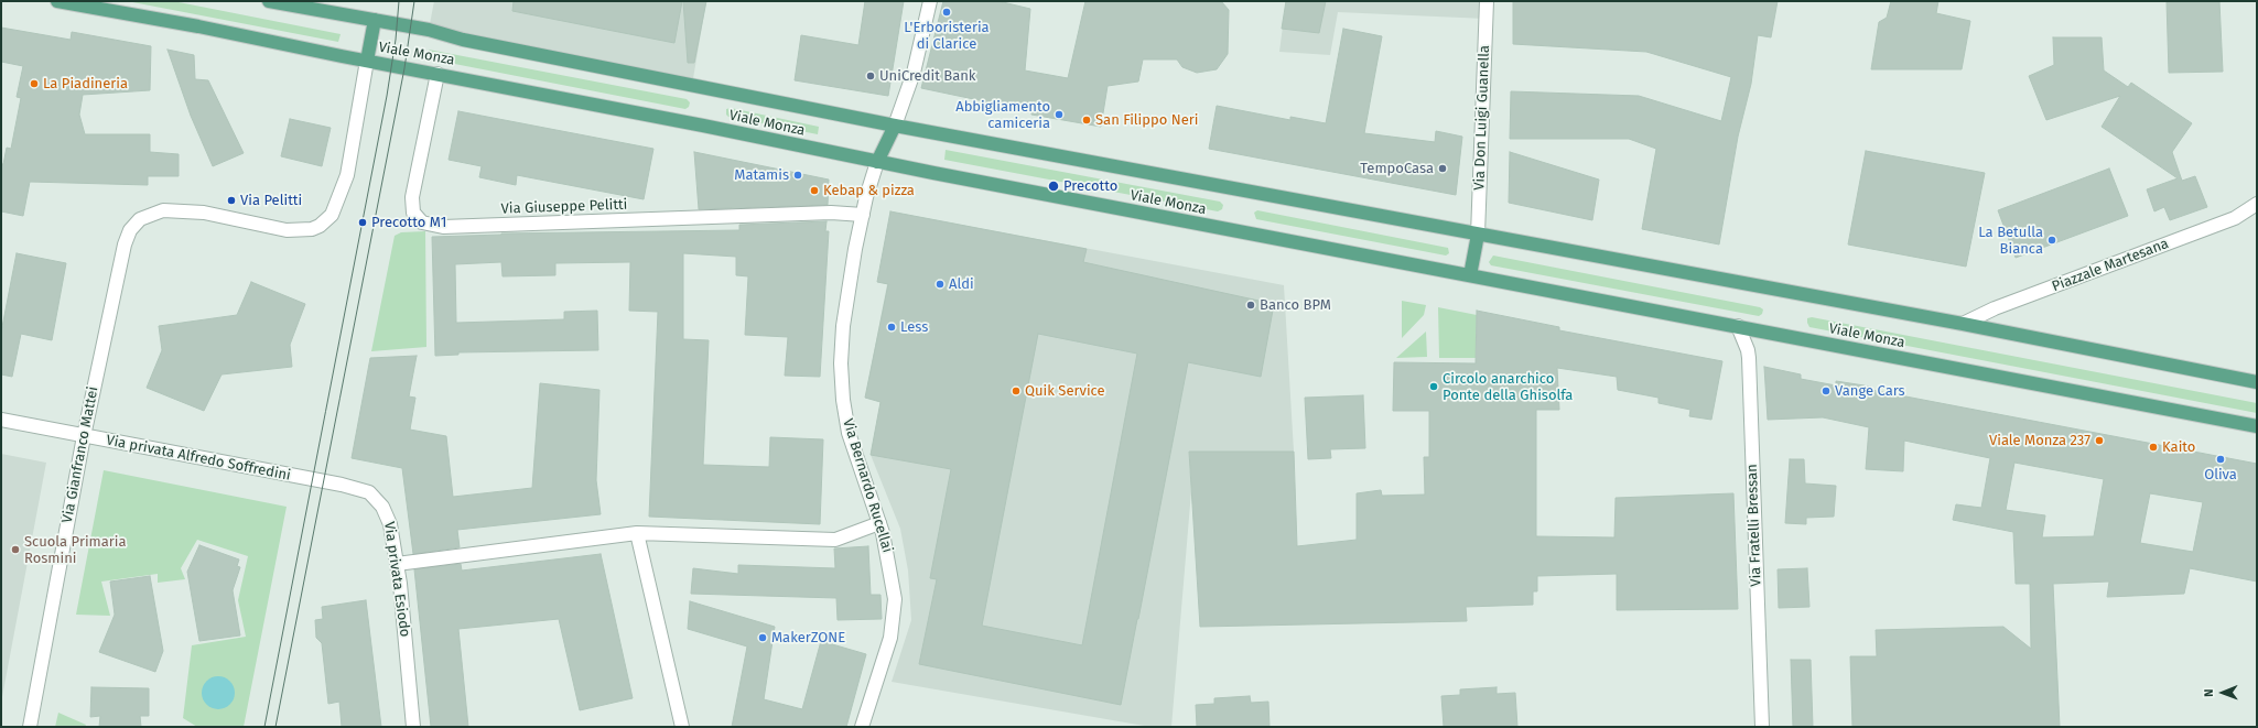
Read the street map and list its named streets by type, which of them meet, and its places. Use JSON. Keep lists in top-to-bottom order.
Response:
{
  "streets": {
    "main road": ["Viale Monza"],
    "street": [
      "Via Don Luigi Guanella",
      "Via Giuseppe Pelitti",
      "Piazzale Martesana",
      "Via Gianfranco Mattei",
      "Via privata Alfredo Soffredini",
      "Via Bernardo Rucellai",
      "Via Fratelli Bressan",
      "Via privata Esiodo"
    ]
  },
  "crossings": [
    ["Viale Monza", "Via Don Luigi Guanella"],
    ["Viale Monza", "Via Giuseppe Pelitti"],
    ["Viale Monza", "Piazzale Martesana"],
    ["Viale Monza", "Via Gianfranco Mattei"],
    ["Viale Monza", "Via Bernardo Rucellai"],
    ["Viale Monza", "Via Fratelli Bressan"],
    ["Via Giuseppe Pelitti", "Via Bernardo Rucellai"],
    ["Via Gianfranco Mattei", "Via privata Alfredo Soffredini"],
    ["Via privata Alfredo Soffredini", "Via privata Esiodo"]
  ],
  "places": [
    "L'Erboristeria di Clarice",
    "UniCredit Bank",
    "La Piadineria",
    "Abbigliamento camiceria",
    "San Filippo Neri",
    "TempoCasa",
    "Matamis",
    "Precotto",
    "Kebap & pizza",
    "Via Pelitti",
    "Precotto M1",
    "La Betulla Bianca",
    "Aldi",
    "Banco BPM",
    "Less",
    "Circolo anarchico Ponte della Ghisolfa",
    "Quik Service",
    "Vange Cars",
    "Viale Monza 237",
    "Kaito",
    "Oliva",
    "Scuola Primaria Rosmini",
    "MakerZONE"
  ],
  "north": "left"
}
